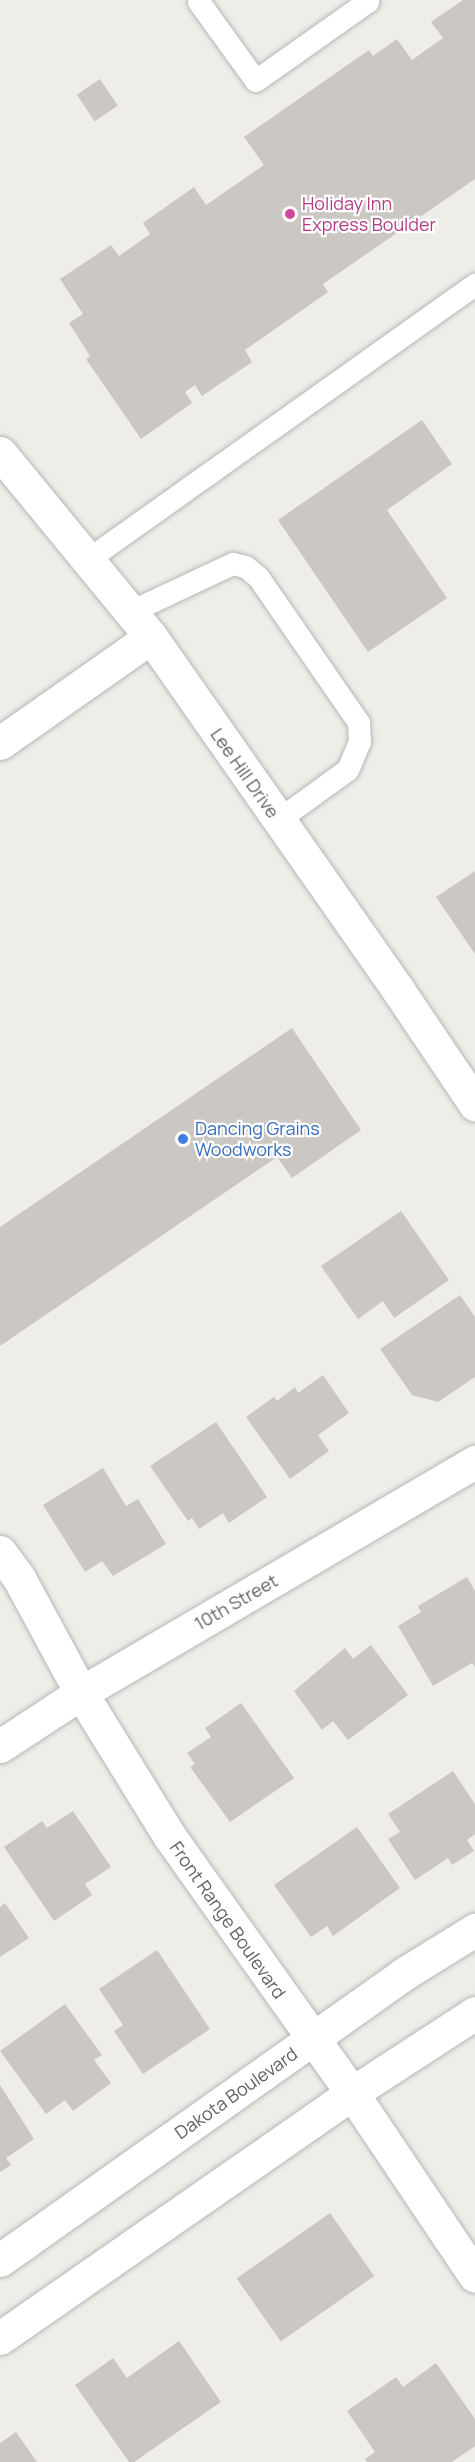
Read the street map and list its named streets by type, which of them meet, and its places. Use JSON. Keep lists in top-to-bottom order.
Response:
{
  "streets": {
    "street": [
      "Lee Hill Drive",
      "10th Street",
      "Front Range Boulevard",
      "Dakota Boulevard"
    ]
  },
  "crossings": [
    ["10th Street", "Front Range Boulevard"],
    ["Front Range Boulevard", "Dakota Boulevard"]
  ],
  "places": ["Holiday Inn Express Boulder", "Dancing Grains Woodworks"]
}
